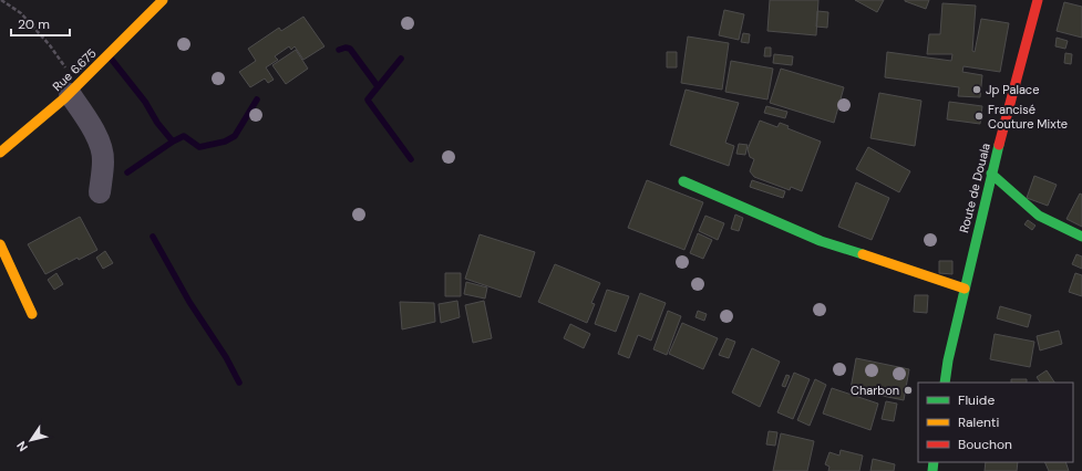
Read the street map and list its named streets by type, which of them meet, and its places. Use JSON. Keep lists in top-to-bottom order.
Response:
{
  "streets": {
    "main road": ["Rue 6.675", "Route de Douala"]
  },
  "places": ["Jp Palace", "Francisé Couture Mixte", "Charbon"],
  "legend": ["Fluide", "Ralenti", "Bouchon"],
  "scale_bar": "20 m",
  "north": "bottom left"
}
